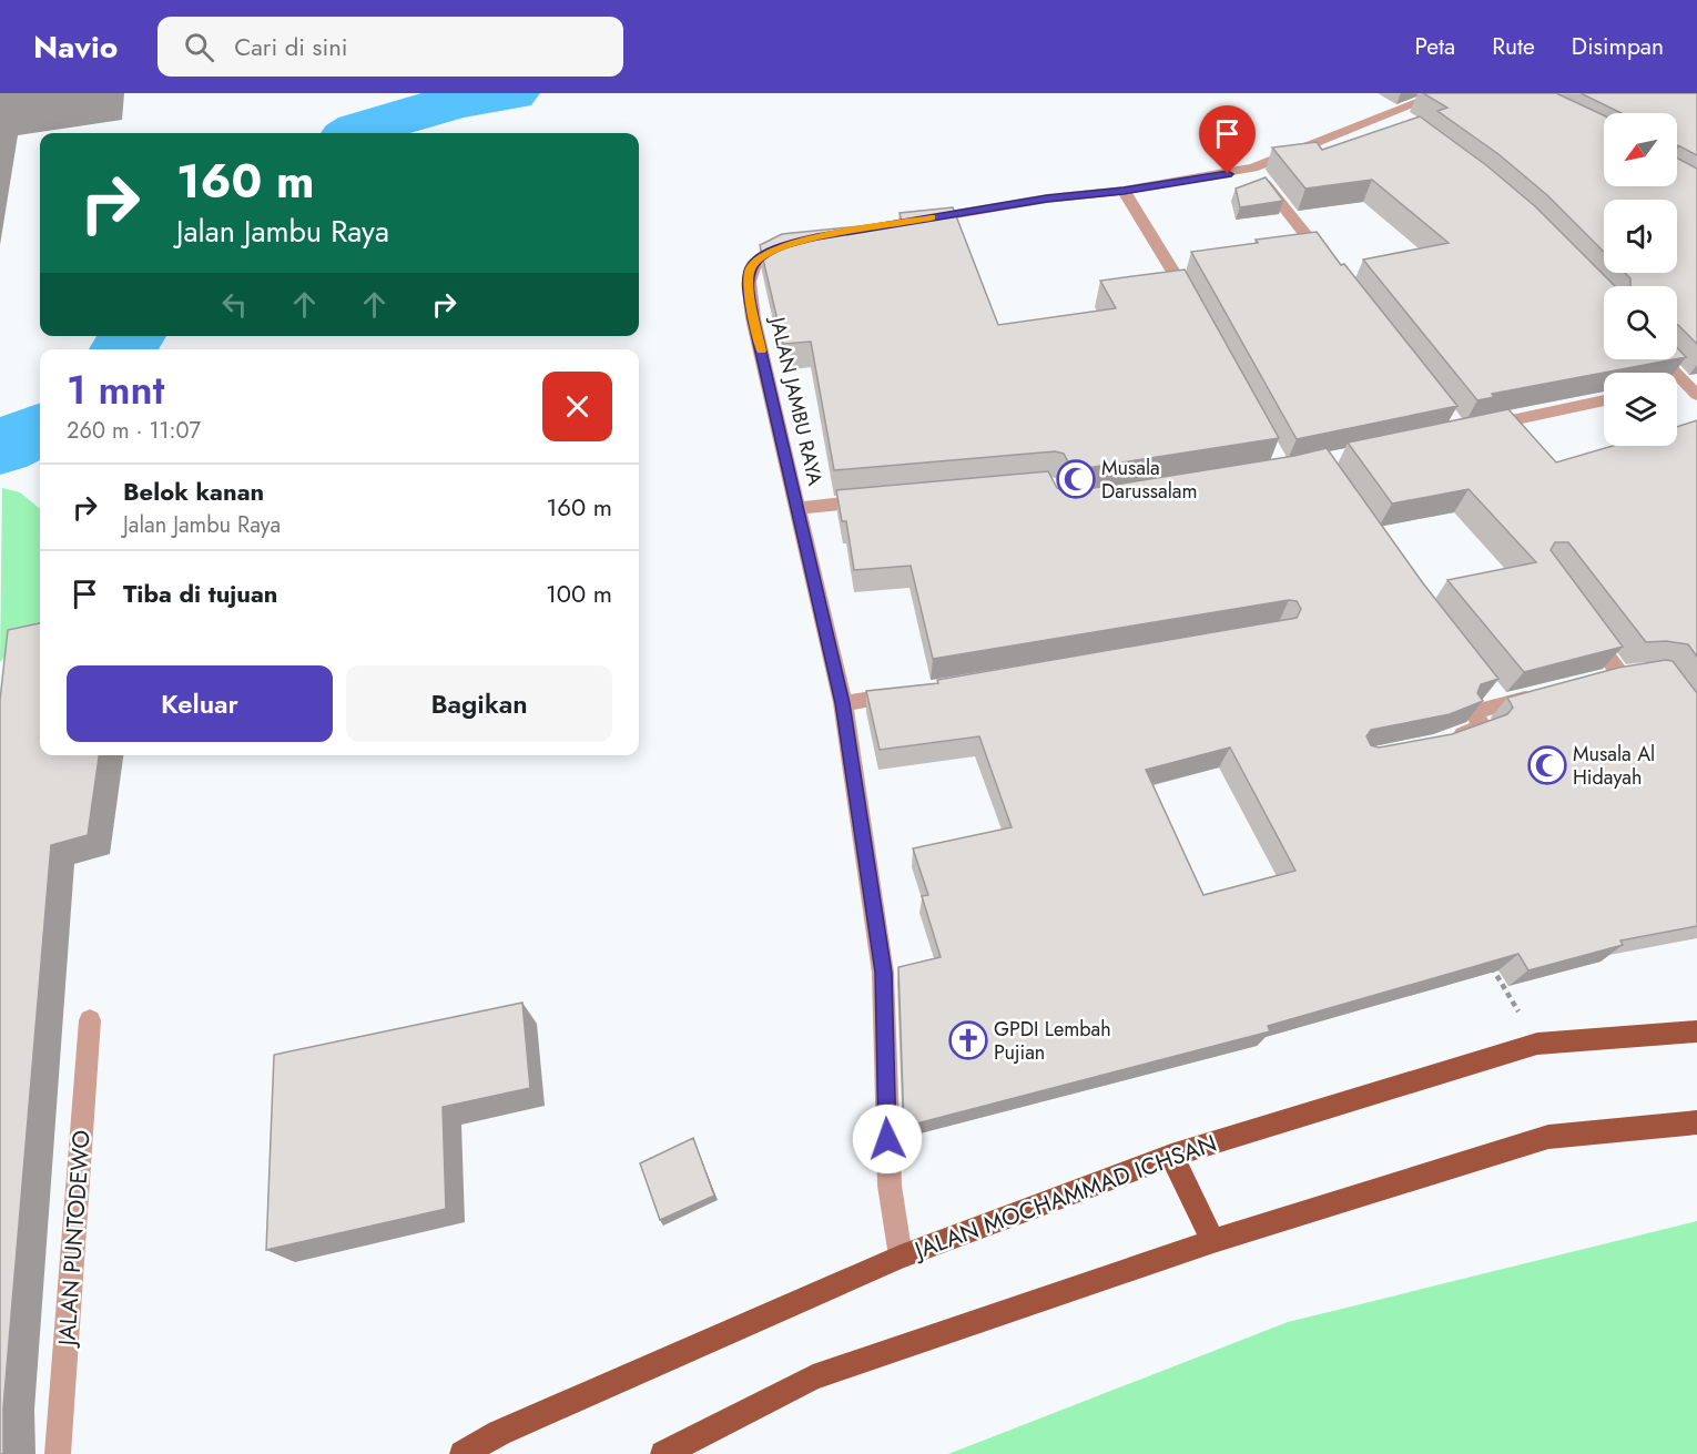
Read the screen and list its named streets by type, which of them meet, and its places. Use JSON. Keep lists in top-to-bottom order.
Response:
{
  "streets": {
    "main road": ["JALAN MOCHAMMAD ICHSAN"],
    "street": ["JALAN JAMBU RAYA", "JALAN PUNTODEWO"]
  },
  "crossings": [
    ["JALAN JAMBU RAYA", "JALAN MOCHAMMAD ICHSAN"]
  ],
  "places": {
    "mosque": ["Musala Darussalam", "Musala Al Hidayah"],
    "church": ["GPDI Lembah Pujian"]
  },
  "north": "bottom left",
  "page": {
    "header": "Navio",
    "search": "Cari di sini",
    "nav": ["Peta", "Rute", "Disimpan"],
    "turn": ["160 m", "Jalan Jambu Raya"],
    "heading": ["1 mnt", "260 m · 11:07"],
    "list": [
      {
        "name": "Belok kanan",
        "note": "Jalan Jambu Raya",
        "value": "160 m"
      },
      {
        "name": "Tiba di tujuan",
        "value": "100 m"
      }
    ],
    "buttons": ["Keluar", "Bagikan"]
  }
}
